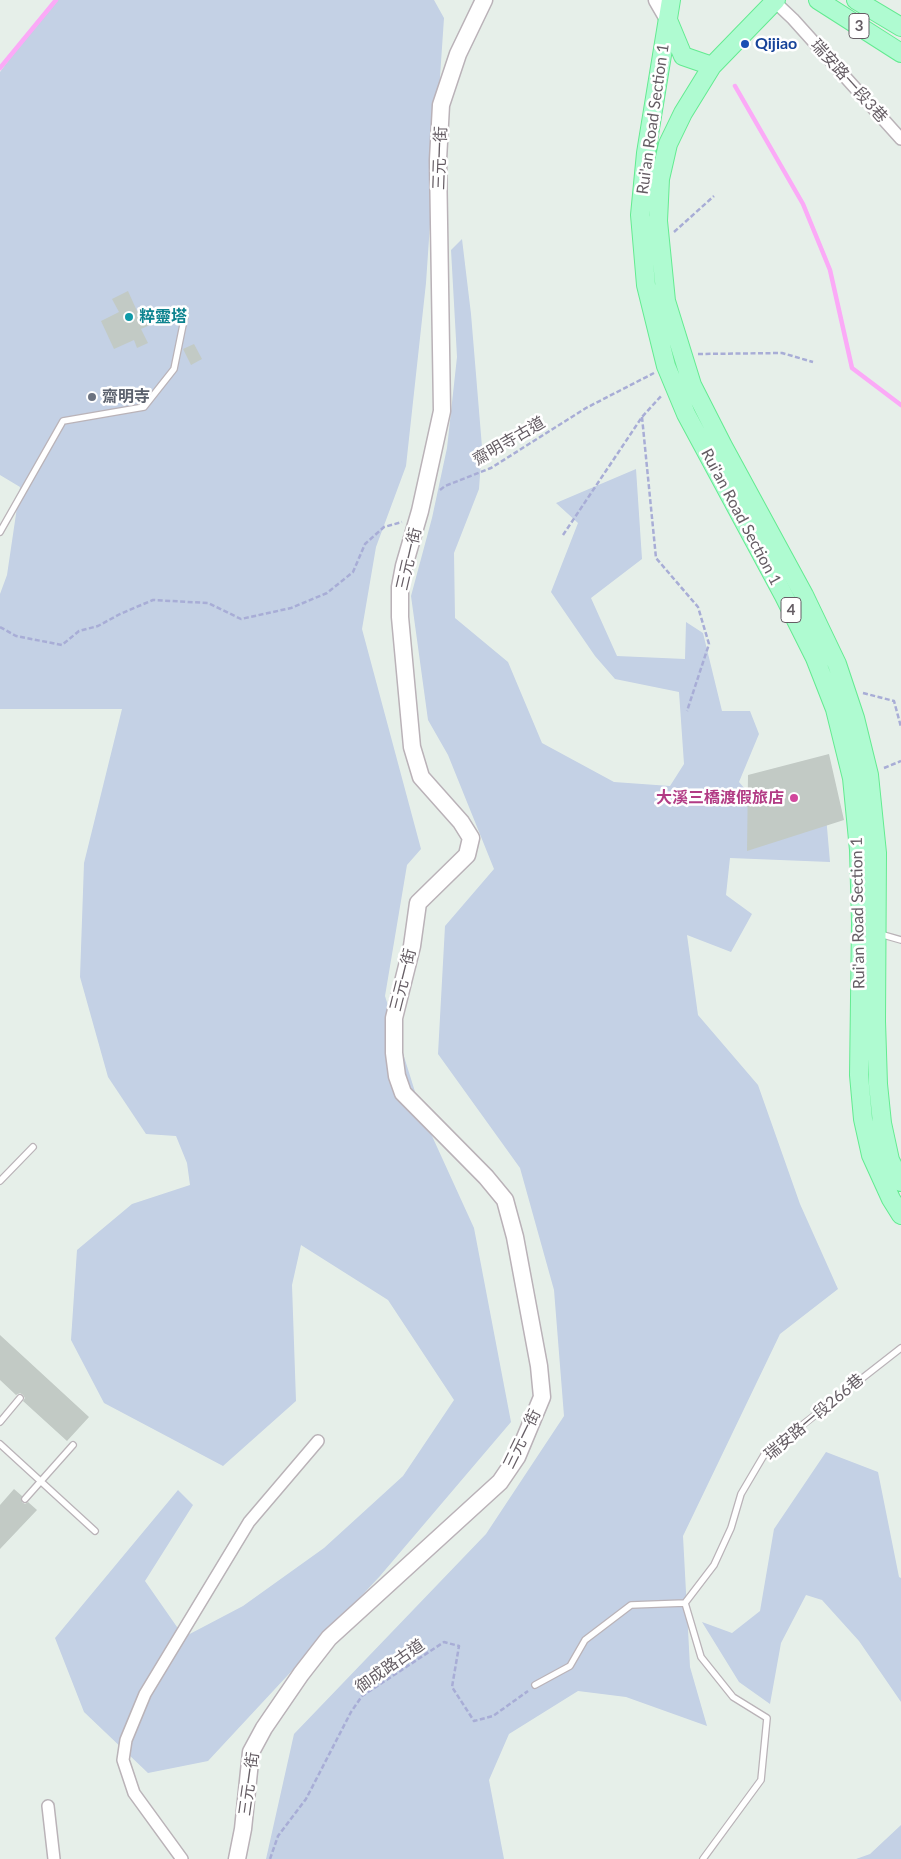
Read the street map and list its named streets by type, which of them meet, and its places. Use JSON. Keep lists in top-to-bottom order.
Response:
{
  "streets": {
    "main road": ["3", "Rui'an Road Section 1", "4"],
    "street": ["瑞安路一段3巷", "三元一街"],
    "lane": ["瑞安路一段266巷"],
    "path": ["齋明寺古道", "御成路古道"]
  },
  "crossings": [
    ["瑞安路一段3巷", "4"],
    ["Rui'an Road Section 1", "齋明寺古道"],
    ["Rui'an Road Section 1", "4"]
  ],
  "places": [
    "Qijiao",
    "粹靈塔",
    "齋明寺",
    "大溪三橋渡假旅店"
  ]
}
